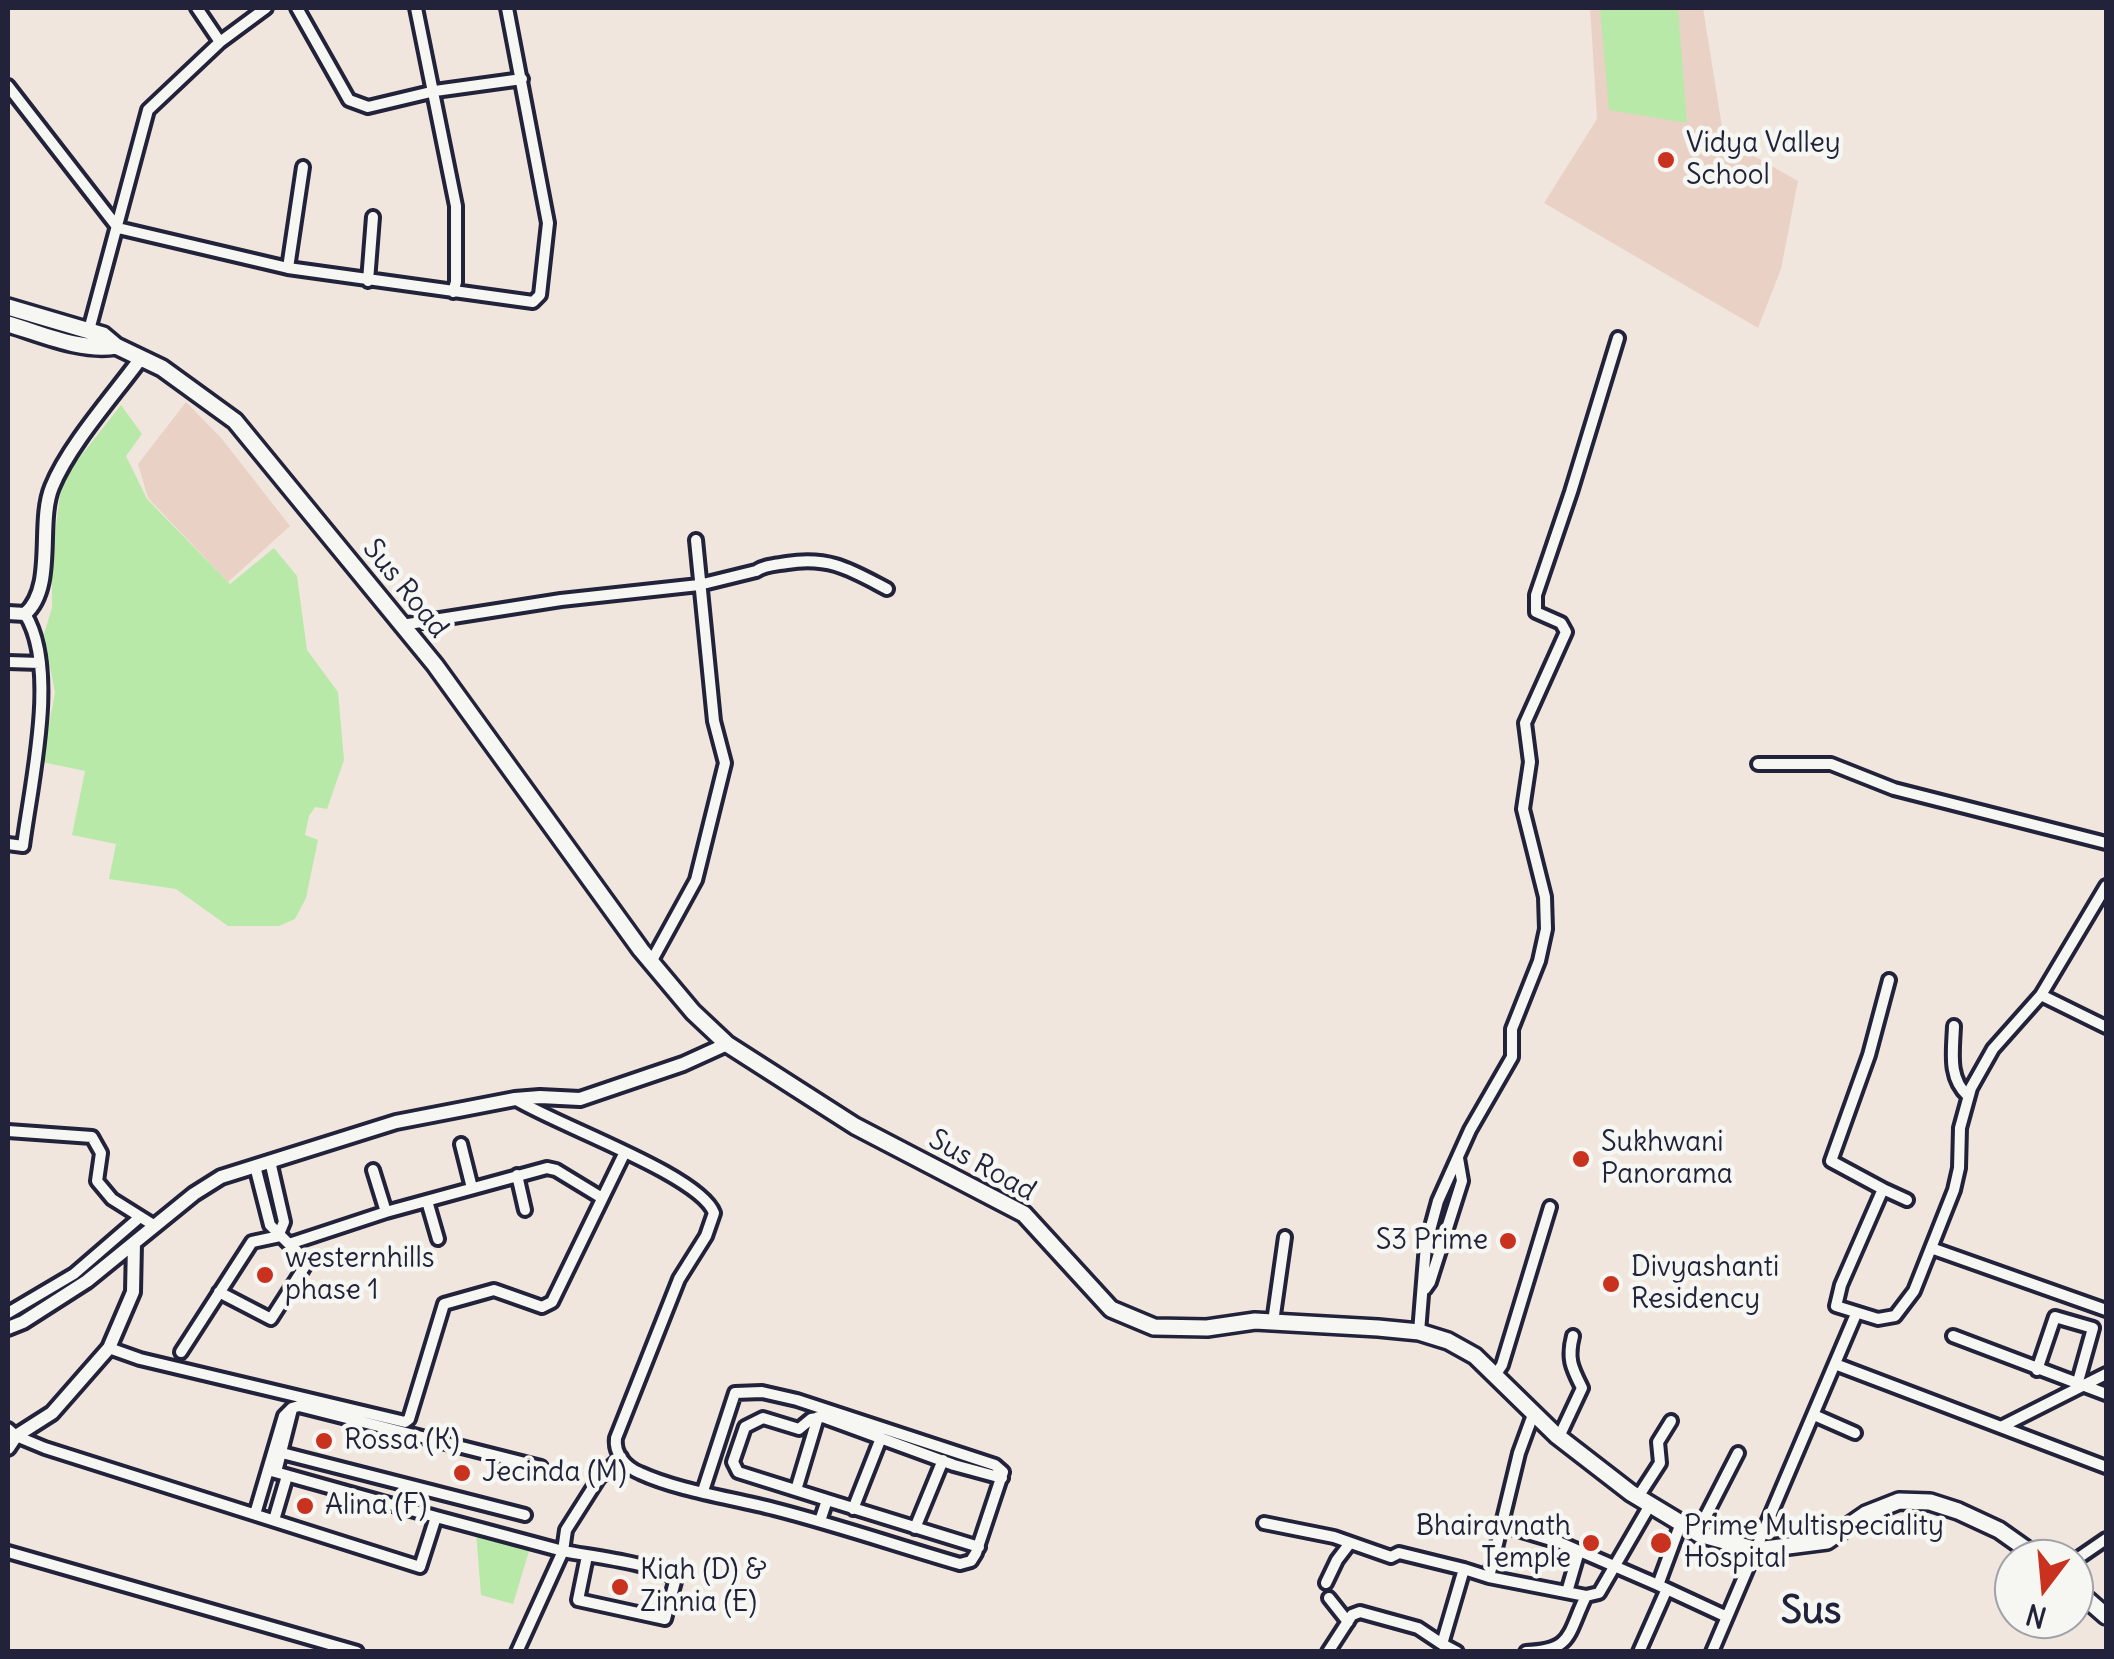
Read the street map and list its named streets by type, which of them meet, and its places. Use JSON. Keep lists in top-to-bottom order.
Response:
{
  "streets": {
    "main road": ["Sus Road"]
  },
  "districts": ["Sus"],
  "places": [
    "Vidya Valley School",
    "Sukhwani Panorama",
    "S3 Prime",
    "westernhills phase 1",
    "Divyashanti Residency",
    "Rossa (K)",
    "Jecinda (M)",
    "Alina (F)",
    "Bhairavnath Temple",
    "Prime Multispeciality Hospital",
    "Kiah (D) & Zinnia (E)"
  ],
  "north": "bottom"
}
